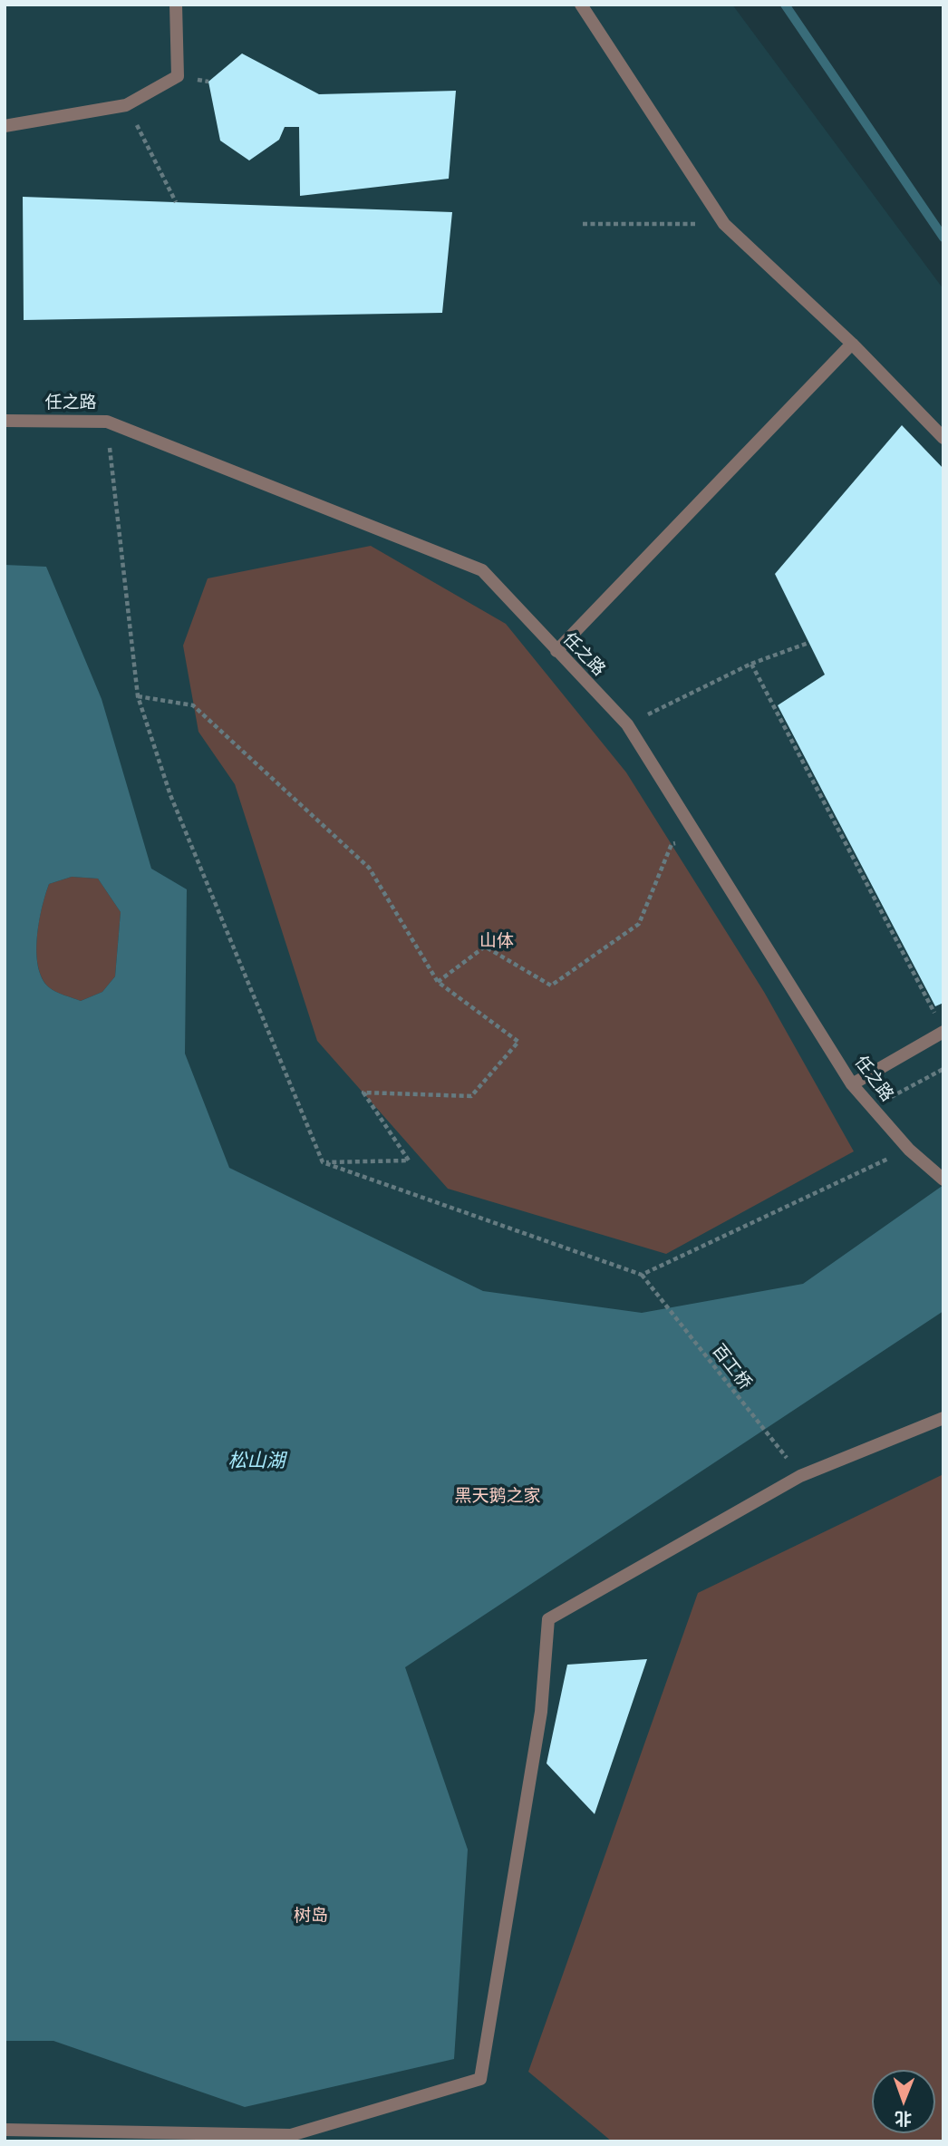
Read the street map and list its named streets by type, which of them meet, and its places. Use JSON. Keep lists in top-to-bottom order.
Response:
{
  "streets": {
    "street": ["任之路"],
    "path": ["百工桥"]
  },
  "water": ["松山湖"],
  "parks": ["山体", "黑天鹅之家", "树岛"],
  "north": "bottom"
}
